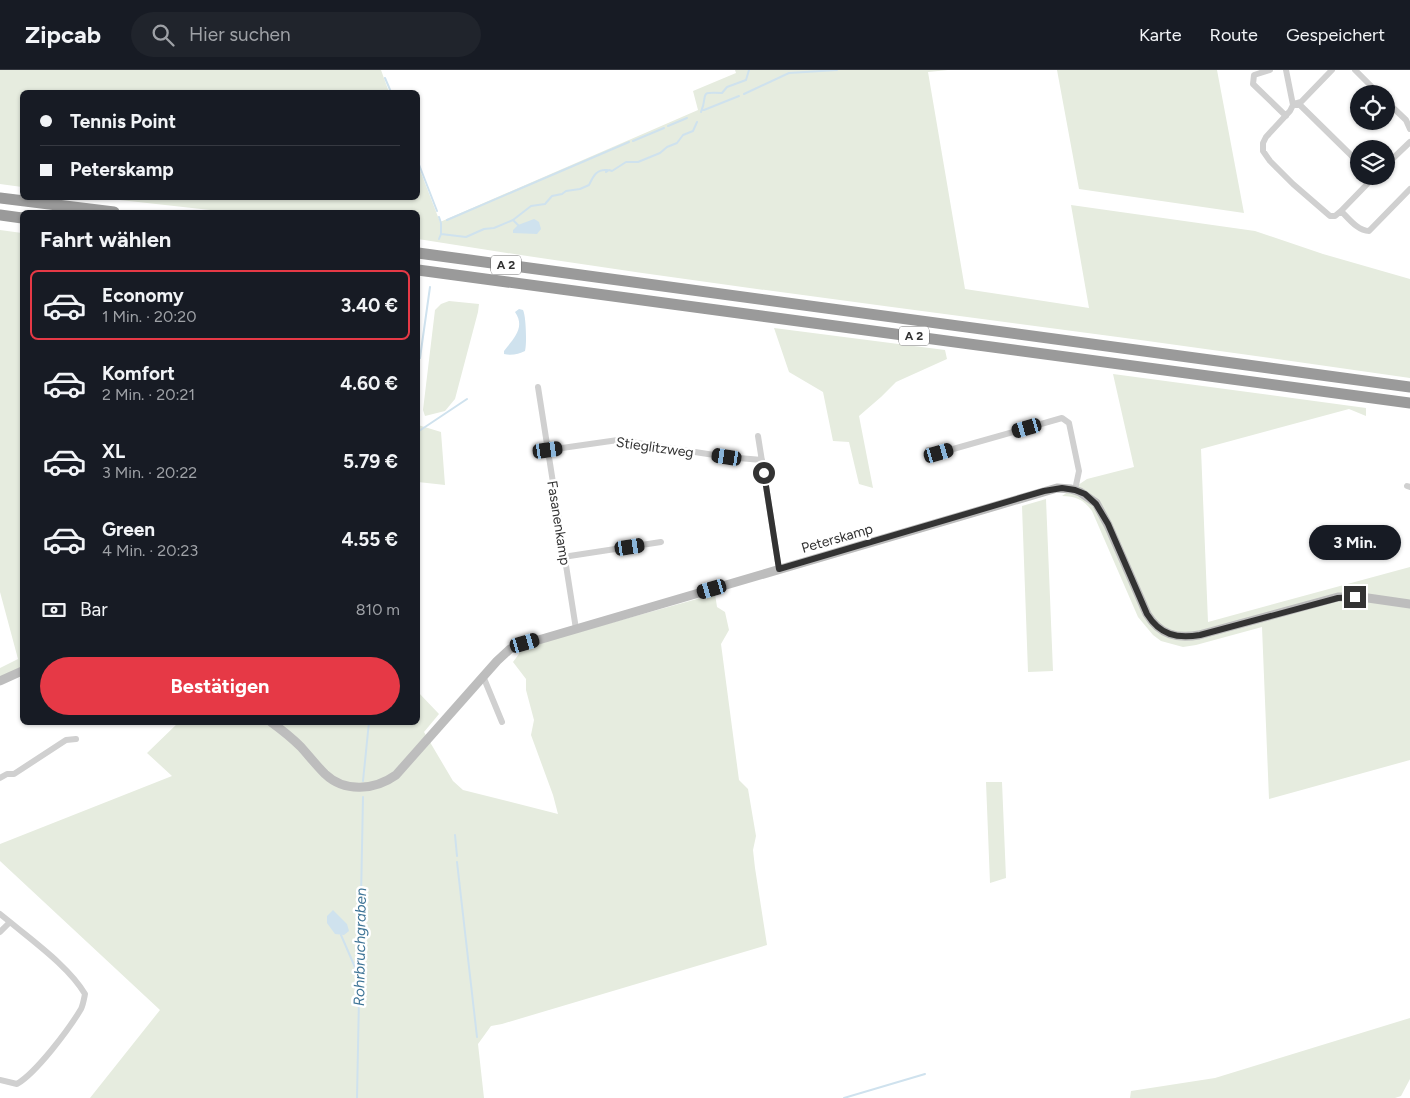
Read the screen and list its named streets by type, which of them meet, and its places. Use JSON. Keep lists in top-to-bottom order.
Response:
{
  "streets": {
    "highway": ["A 2"],
    "street": ["Stieglitzweg", "Fasanenkamp", "Peterskamp"]
  },
  "crossings": [
    ["Stieglitzweg", "Fasanenkamp"],
    ["Fasanenkamp", "Peterskamp"]
  ],
  "water": ["Rohrbruchgraben"],
  "page": {
    "header": "Zipcab",
    "search": "Hier suchen",
    "nav": ["Karte", "Route", "Gespeichert"],
    "banner": ["Tennis Point", "Peterskamp"],
    "heading": "Fahrt wählen",
    "list": [
      {
        "name": "Economy",
        "note": "1 Min. · 20:20",
        "value": "3.40 €"
      },
      {
        "name": "Komfort",
        "note": "2 Min. · 20:21",
        "value": "4.60 €"
      },
      {
        "name": "XL",
        "note": "3 Min. · 20:22",
        "value": "5.79 €"
      },
      {
        "name": "Green",
        "note": "4 Min. · 20:23",
        "value": "4.55 €"
      }
    ],
    "bubble": "3 Min.",
    "pay": ["Bar", "810 m"],
    "buttons": "Bestätigen"
  }
}
